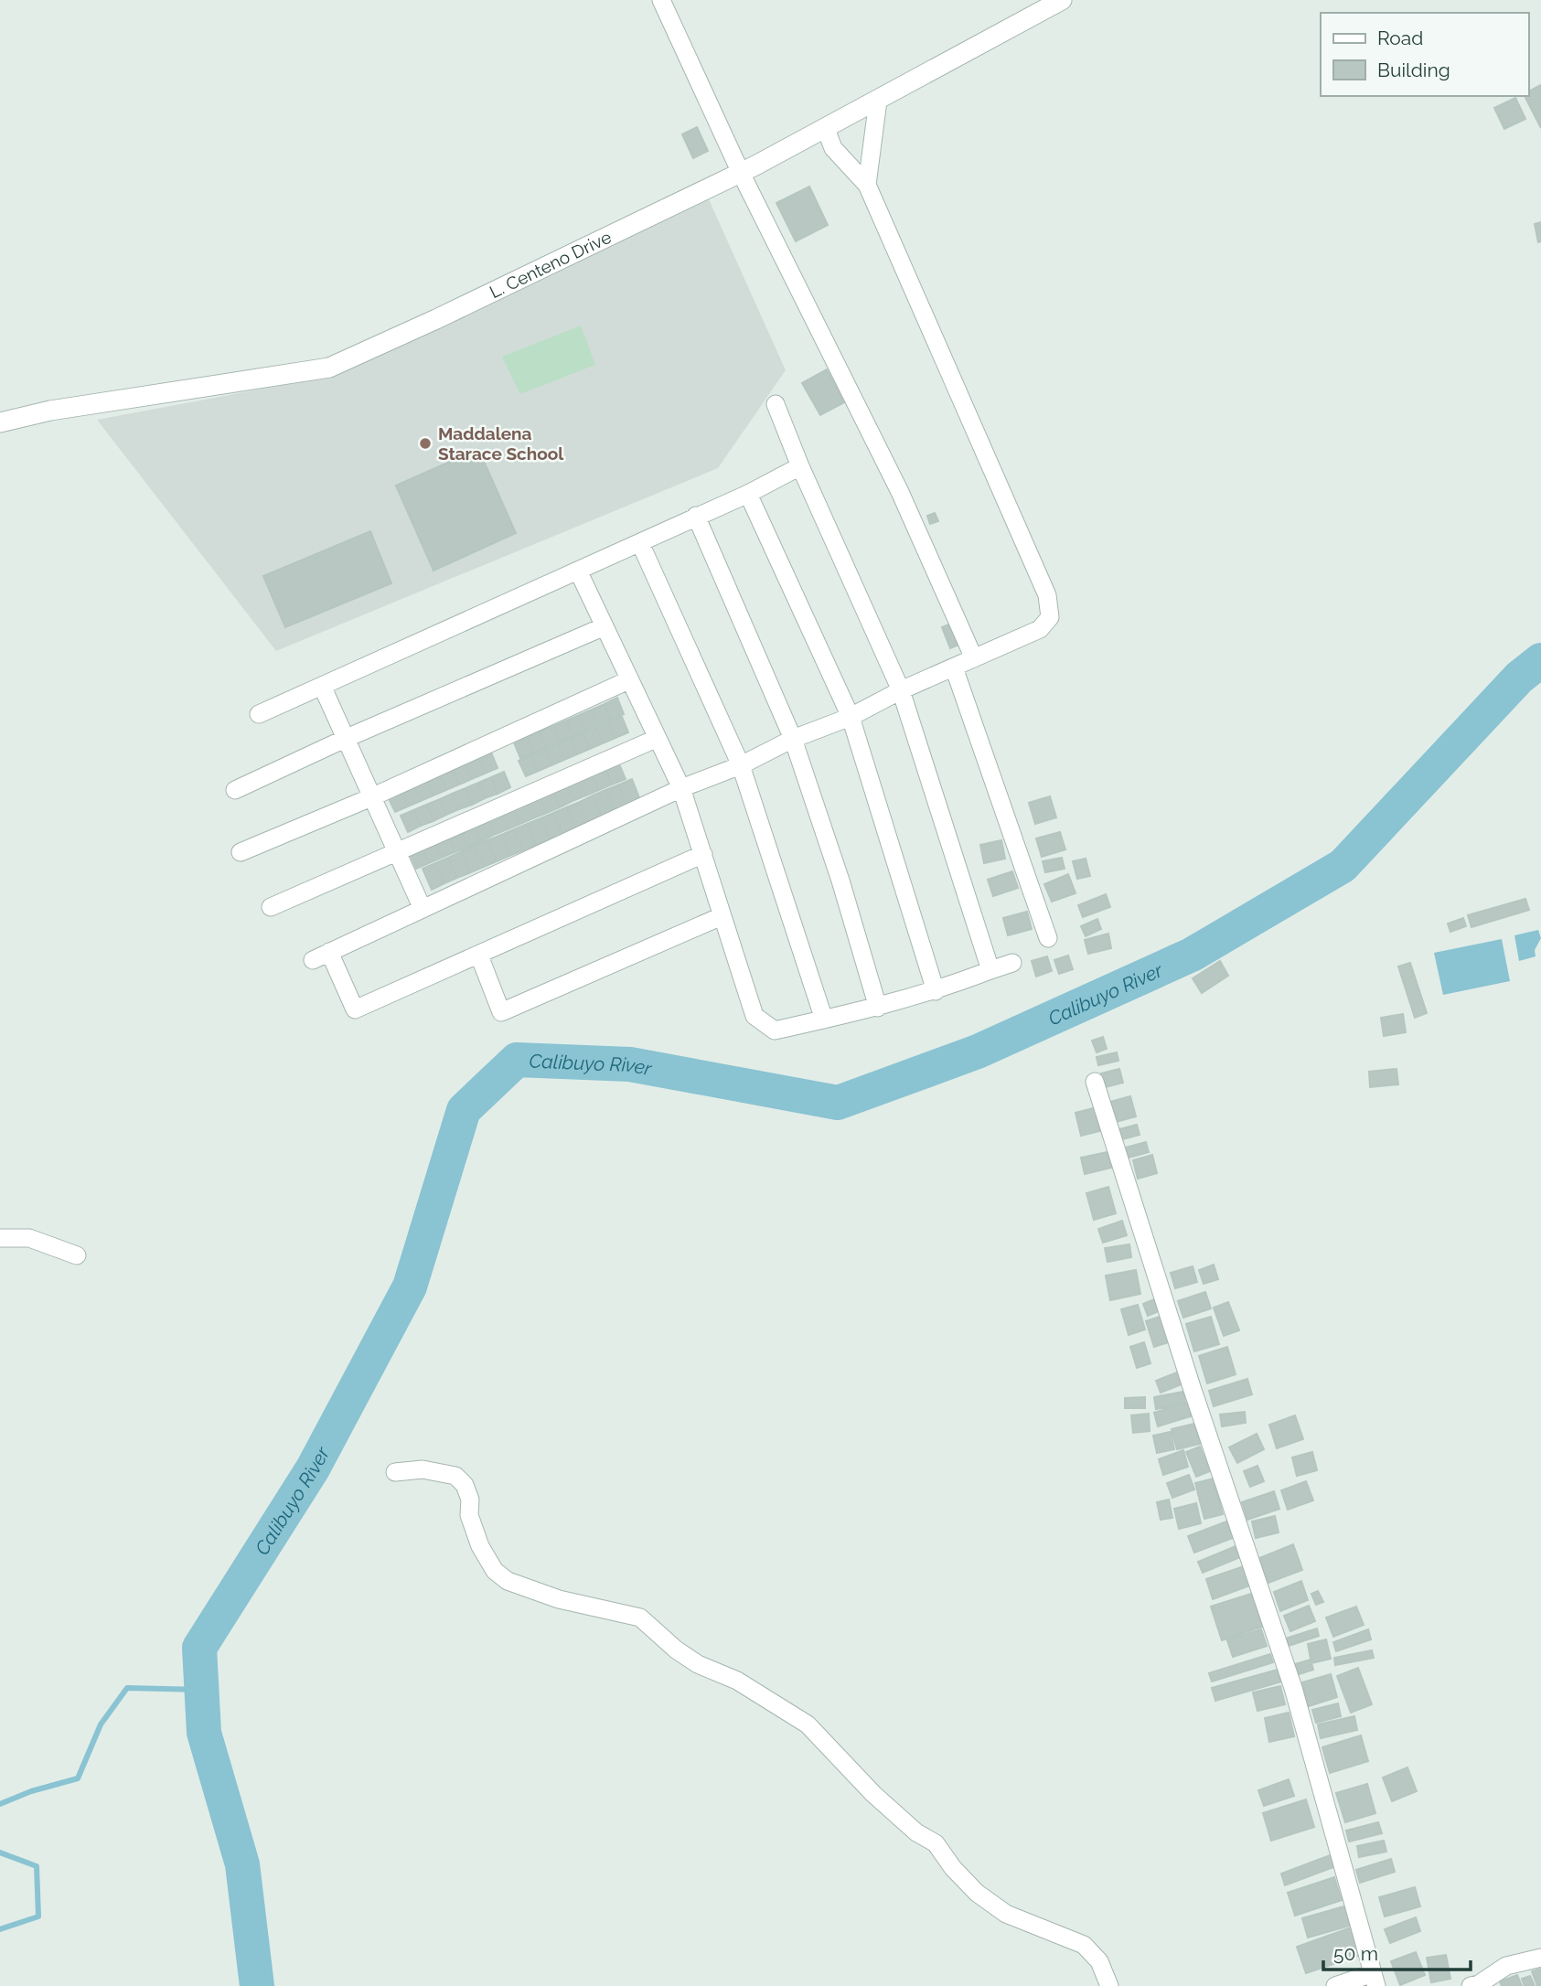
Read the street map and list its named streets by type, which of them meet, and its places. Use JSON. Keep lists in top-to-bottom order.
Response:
{
  "streets": {
    "street": ["L. Centeno Drive"]
  },
  "water": ["Calibuyo River"],
  "places": ["Maddalena Starace School"],
  "legend": ["Road", "Building"],
  "scale_bar": "50 m"
}
